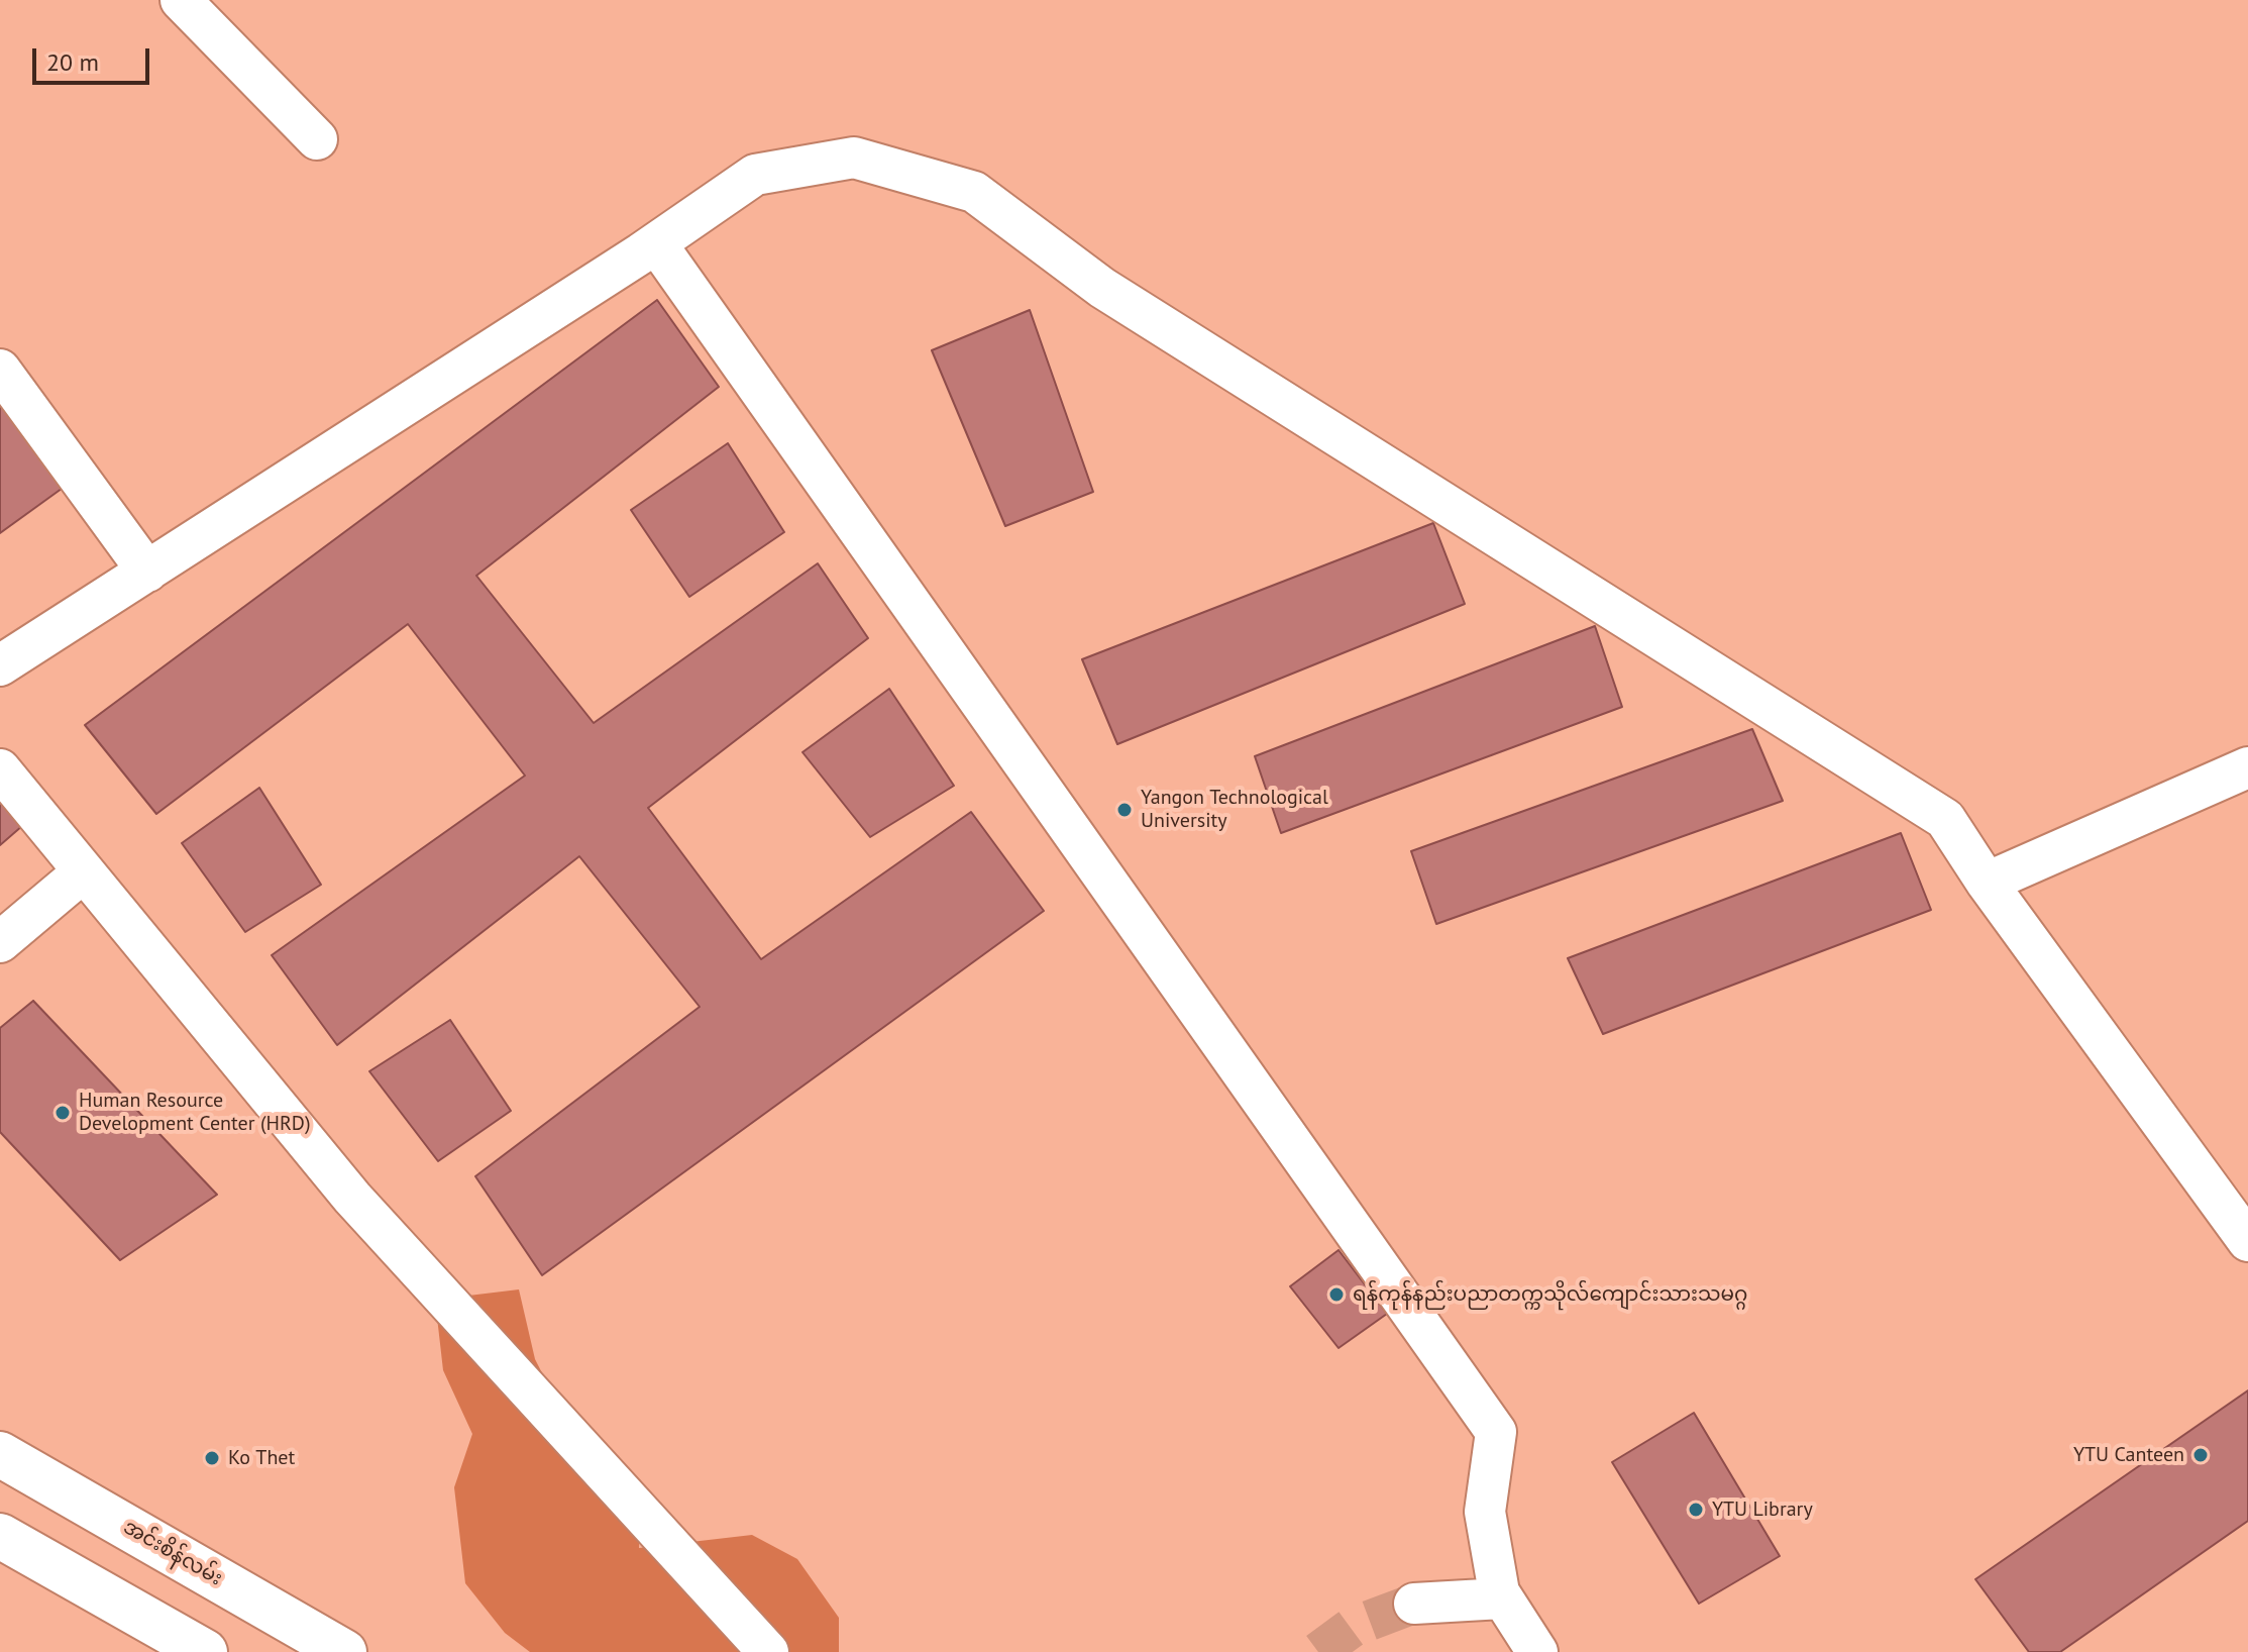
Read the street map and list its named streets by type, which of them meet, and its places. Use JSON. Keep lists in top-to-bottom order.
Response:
{
  "streets": {
    "main road": ["အင်းစိန်လမ်း"]
  },
  "places": [
    "Yangon Technological University",
    "Human Resource Development Center (HRD)",
    "ရန်ကုန်နည်းပညာတက္ကသိုလ်ကျောင်းသားသမဂ္ဂ",
    "YTU Canteen",
    "Ko Thet",
    "YTU Library"
  ],
  "scale_bar": "20 m"
}
